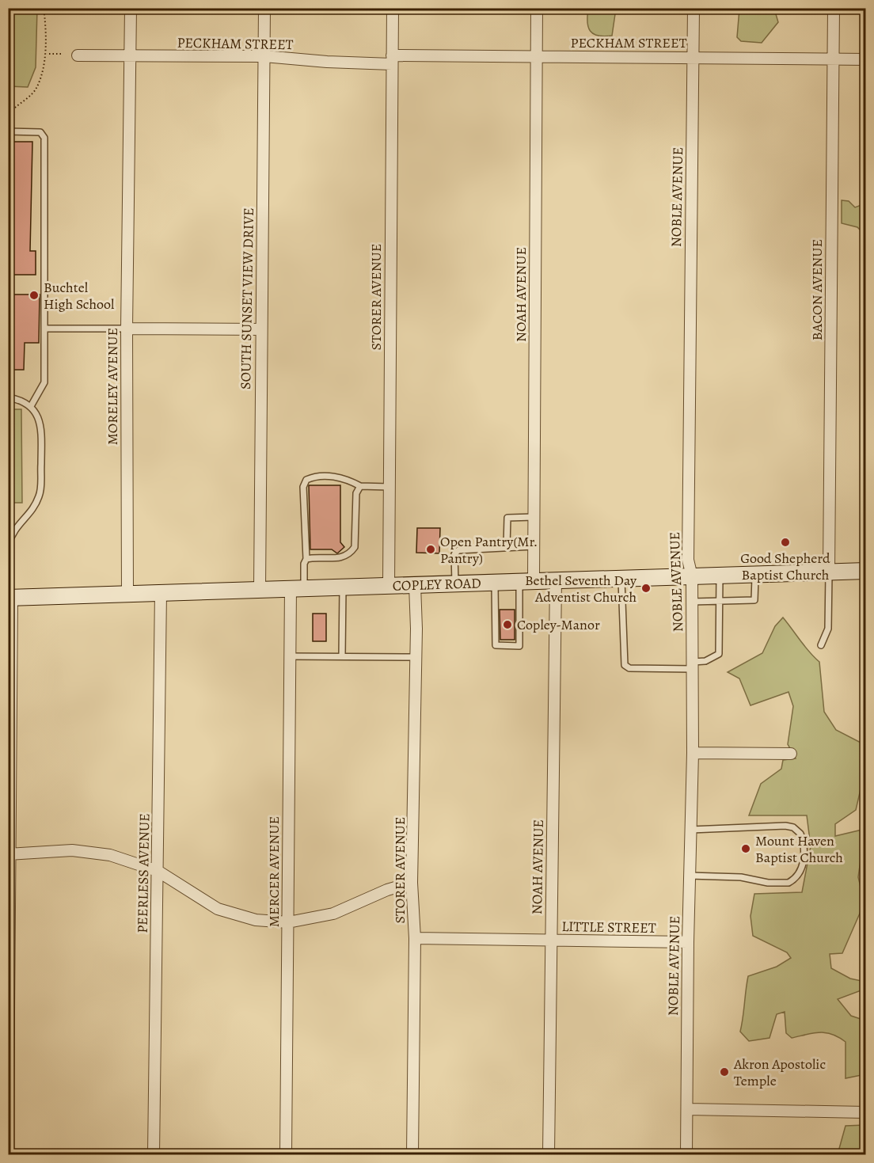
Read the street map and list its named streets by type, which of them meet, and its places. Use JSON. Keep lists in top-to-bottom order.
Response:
{
  "streets": {
    "main road": ["COPLEY ROAD"],
    "street": [
      "PECKHAM STREET",
      "NOBLE AVENUE",
      "BACON AVENUE",
      "NOAH AVENUE",
      "STORER AVENUE",
      "SOUTH SUNSET VIEW DRIVE",
      "MORELEY AVENUE",
      "MERCER AVENUE",
      "PEERLESS AVENUE",
      "LITTLE STREET"
    ]
  },
  "crossings": [
    ["PECKHAM STREET", "NOBLE AVENUE"],
    ["PECKHAM STREET", "BACON AVENUE"],
    ["PECKHAM STREET", "NOAH AVENUE"],
    ["PECKHAM STREET", "STORER AVENUE"],
    ["PECKHAM STREET", "SOUTH SUNSET VIEW DRIVE"],
    ["PECKHAM STREET", "MORELEY AVENUE"],
    ["NOBLE AVENUE", "COPLEY ROAD"],
    ["NOBLE AVENUE", "LITTLE STREET"],
    ["BACON AVENUE", "COPLEY ROAD"],
    ["NOAH AVENUE", "COPLEY ROAD"],
    ["NOAH AVENUE", "LITTLE STREET"],
    ["STORER AVENUE", "COPLEY ROAD"],
    ["STORER AVENUE", "LITTLE STREET"],
    ["SOUTH SUNSET VIEW DRIVE", "COPLEY ROAD"],
    ["MORELEY AVENUE", "COPLEY ROAD"],
    ["COPLEY ROAD", "MERCER AVENUE"],
    ["COPLEY ROAD", "PEERLESS AVENUE"]
  ],
  "places": [
    "Buchtel High School",
    "Good Shepherd Baptist Church",
    "Open Pantry(Mr. Pantry)",
    "Bethel Seventh Day Adventist Church",
    "Copley-Manor",
    "Mount Haven Baptist Church",
    "Akron Apostolic Temple"
  ]
}
